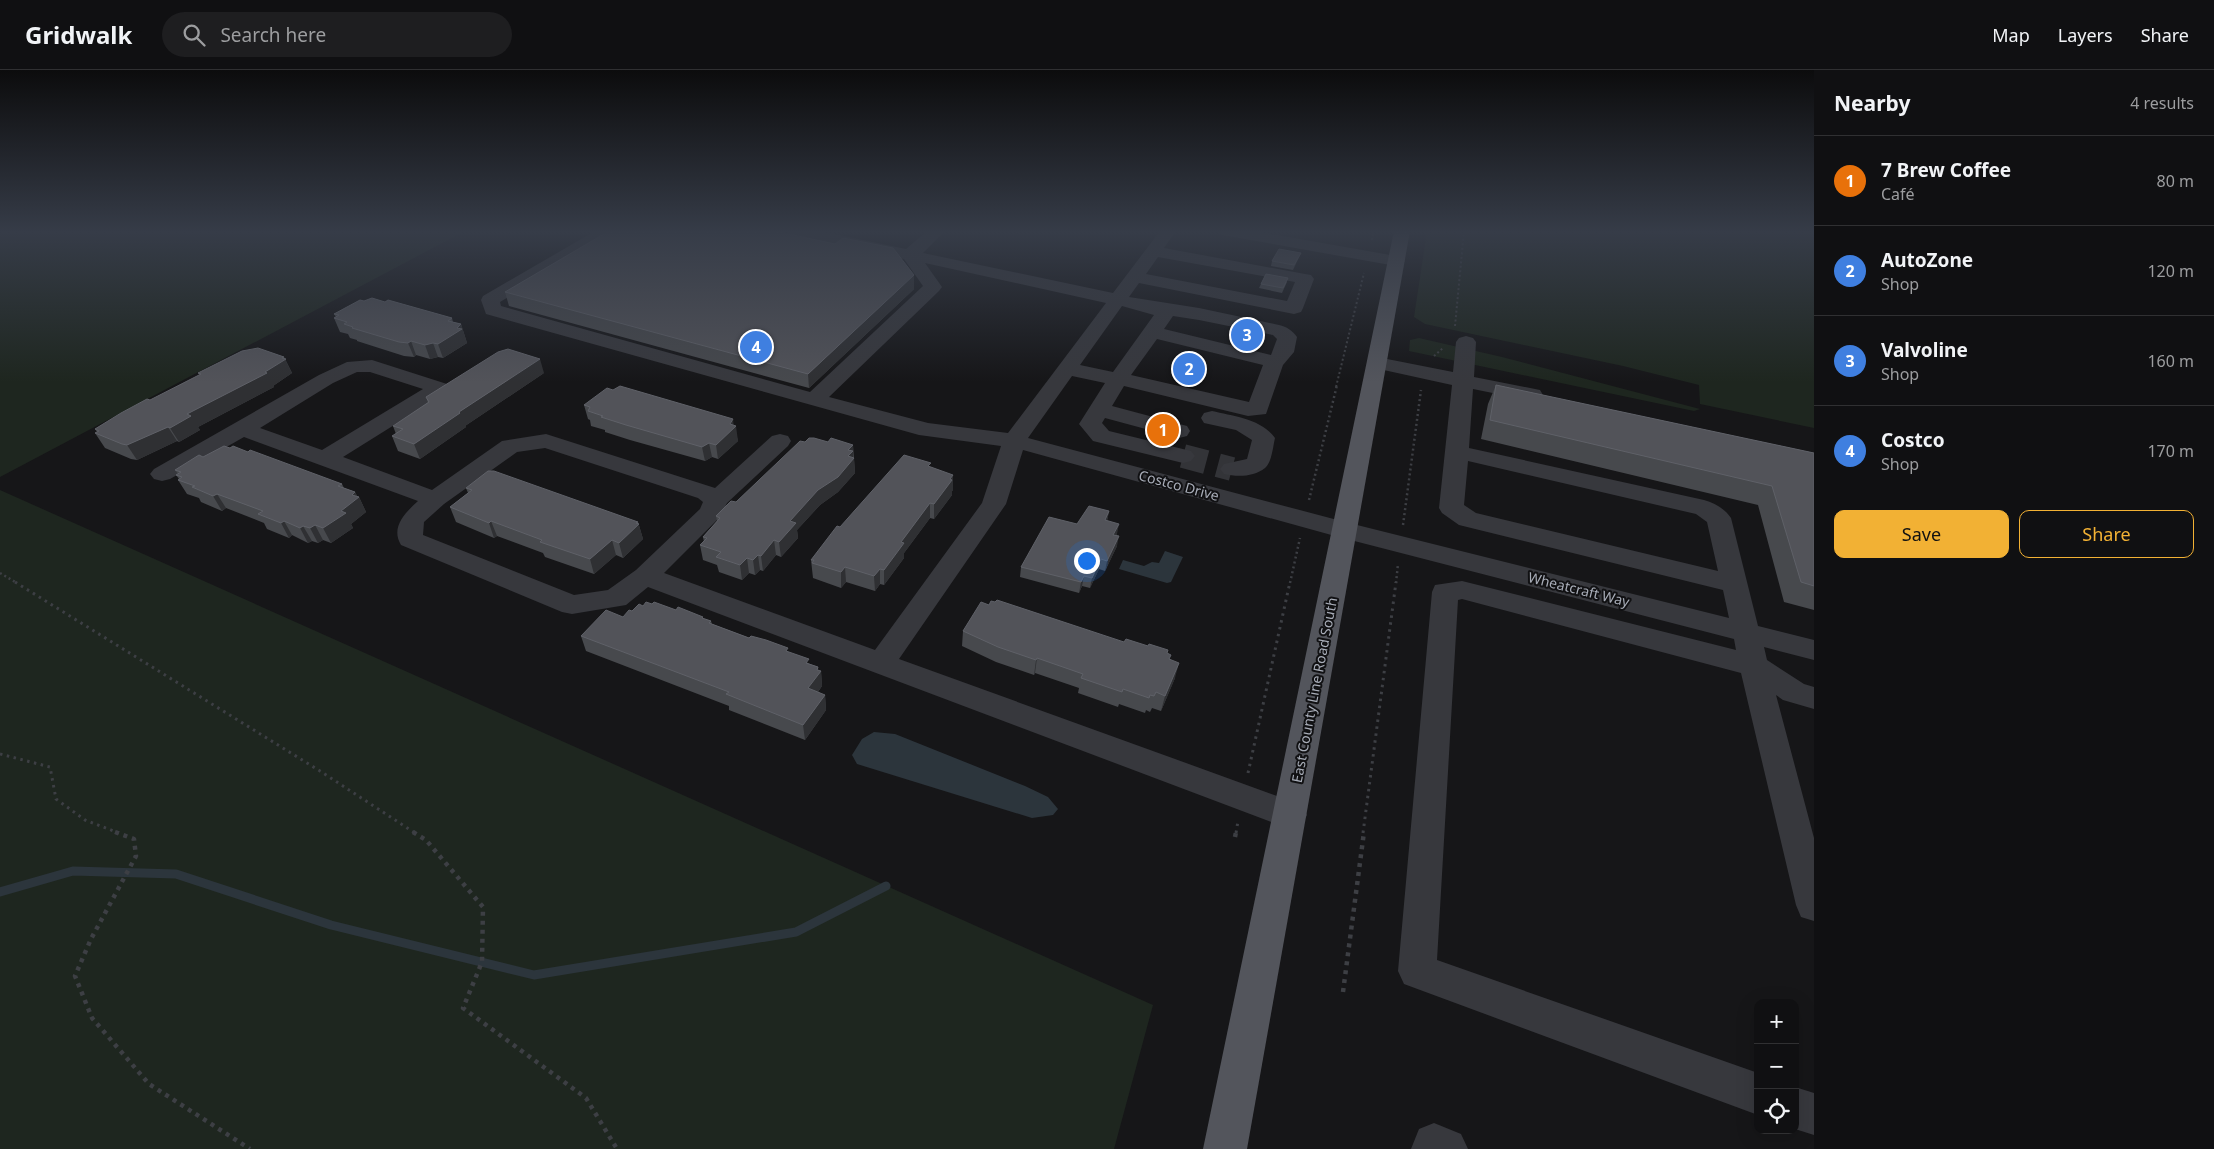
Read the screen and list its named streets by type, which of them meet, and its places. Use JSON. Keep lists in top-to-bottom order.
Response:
{
  "streets": {
    "main road": ["East County Line Road South"],
    "lane": ["Costco Drive", "Wheatcraft Way"]
  },
  "crossings": [
    ["Costco Drive", "Wheatcraft Way"],
    ["Costco Drive", "East County Line Road South"],
    ["Wheatcraft Way", "East County Line Road South"]
  ],
  "page": {
    "header": "Gridwalk",
    "search": "Search here",
    "nav": ["Map", "Layers", "Share"],
    "heading": ["Nearby", "4 results"],
    "list": [
      {
        "mark": "1",
        "name": "7 Brew Coffee",
        "note": "Café",
        "value": "80 m"
      },
      {
        "mark": "2",
        "name": "AutoZone",
        "note": "Shop",
        "value": "120 m"
      },
      {
        "mark": "3",
        "name": "Valvoline",
        "note": "Shop",
        "value": "160 m"
      },
      {
        "mark": "4",
        "name": "Costco",
        "note": "Shop",
        "value": "170 m"
      }
    ],
    "pins": [
      "3",
      "4",
      "2",
      "1"
    ],
    "buttons": ["Save", "Share"],
    "map_buttons": ["+", "−"]
  }
}
